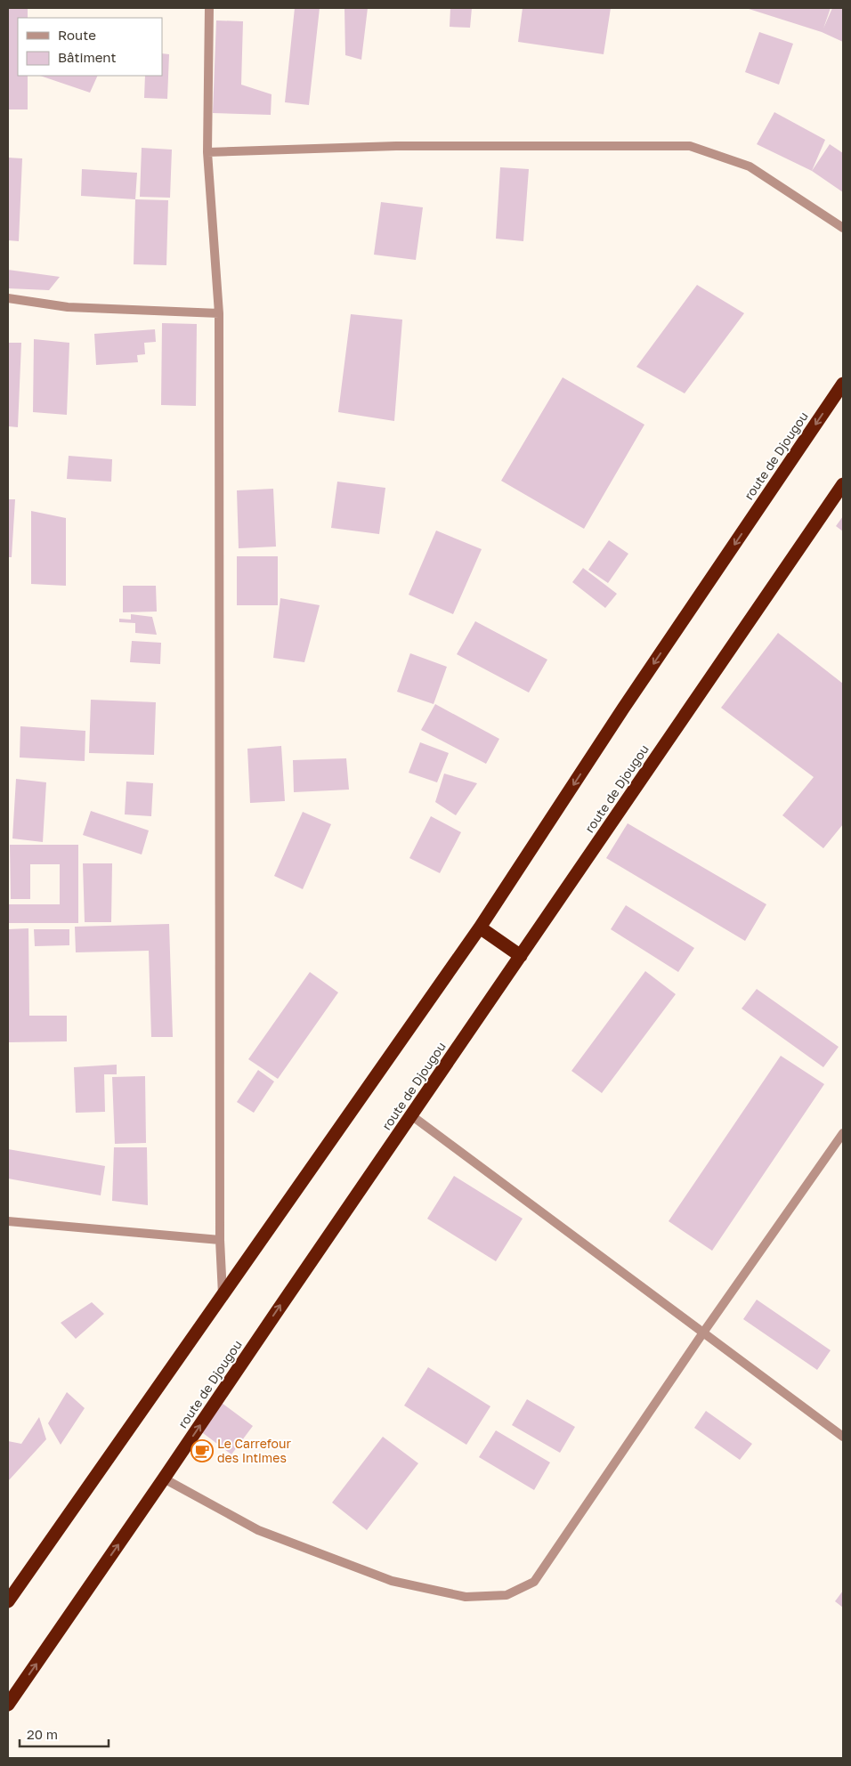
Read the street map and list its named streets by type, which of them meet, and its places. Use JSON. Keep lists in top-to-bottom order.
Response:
{
  "streets": {
    "highway": ["route de Djougou"]
  },
  "places": {
    "cafe": ["Le Carrefour des Intimes"]
  },
  "legend": ["Route", "Bâtiment"],
  "scale_bar": "20 m"
}
